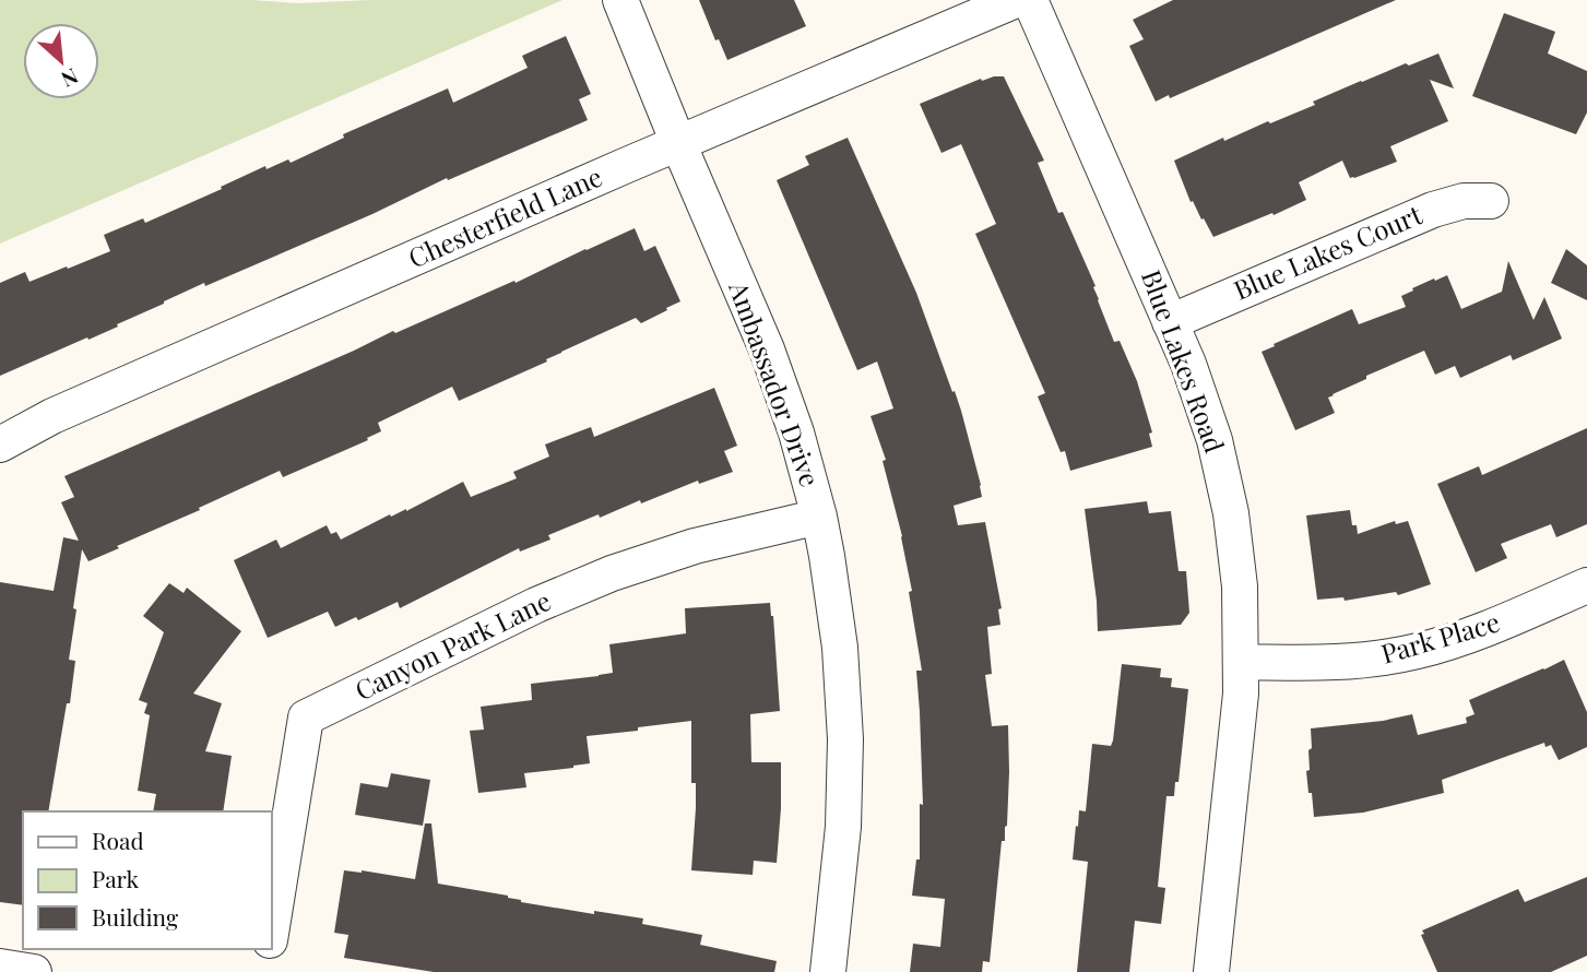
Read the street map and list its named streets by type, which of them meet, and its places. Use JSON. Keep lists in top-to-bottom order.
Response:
{
  "streets": {
    "street": [
      "Chesterfield Lane",
      "Blue Lakes Court",
      "Blue Lakes Road",
      "Ambassador Drive",
      "Park Place",
      "Canyon Park Lane"
    ]
  },
  "crossings": [
    ["Chesterfield Lane", "Ambassador Drive"],
    ["Blue Lakes Court", "Blue Lakes Road"],
    ["Blue Lakes Road", "Park Place"],
    ["Ambassador Drive", "Canyon Park Lane"]
  ],
  "legend": ["Road", "Park", "Building"],
  "north": "bottom right"
}
